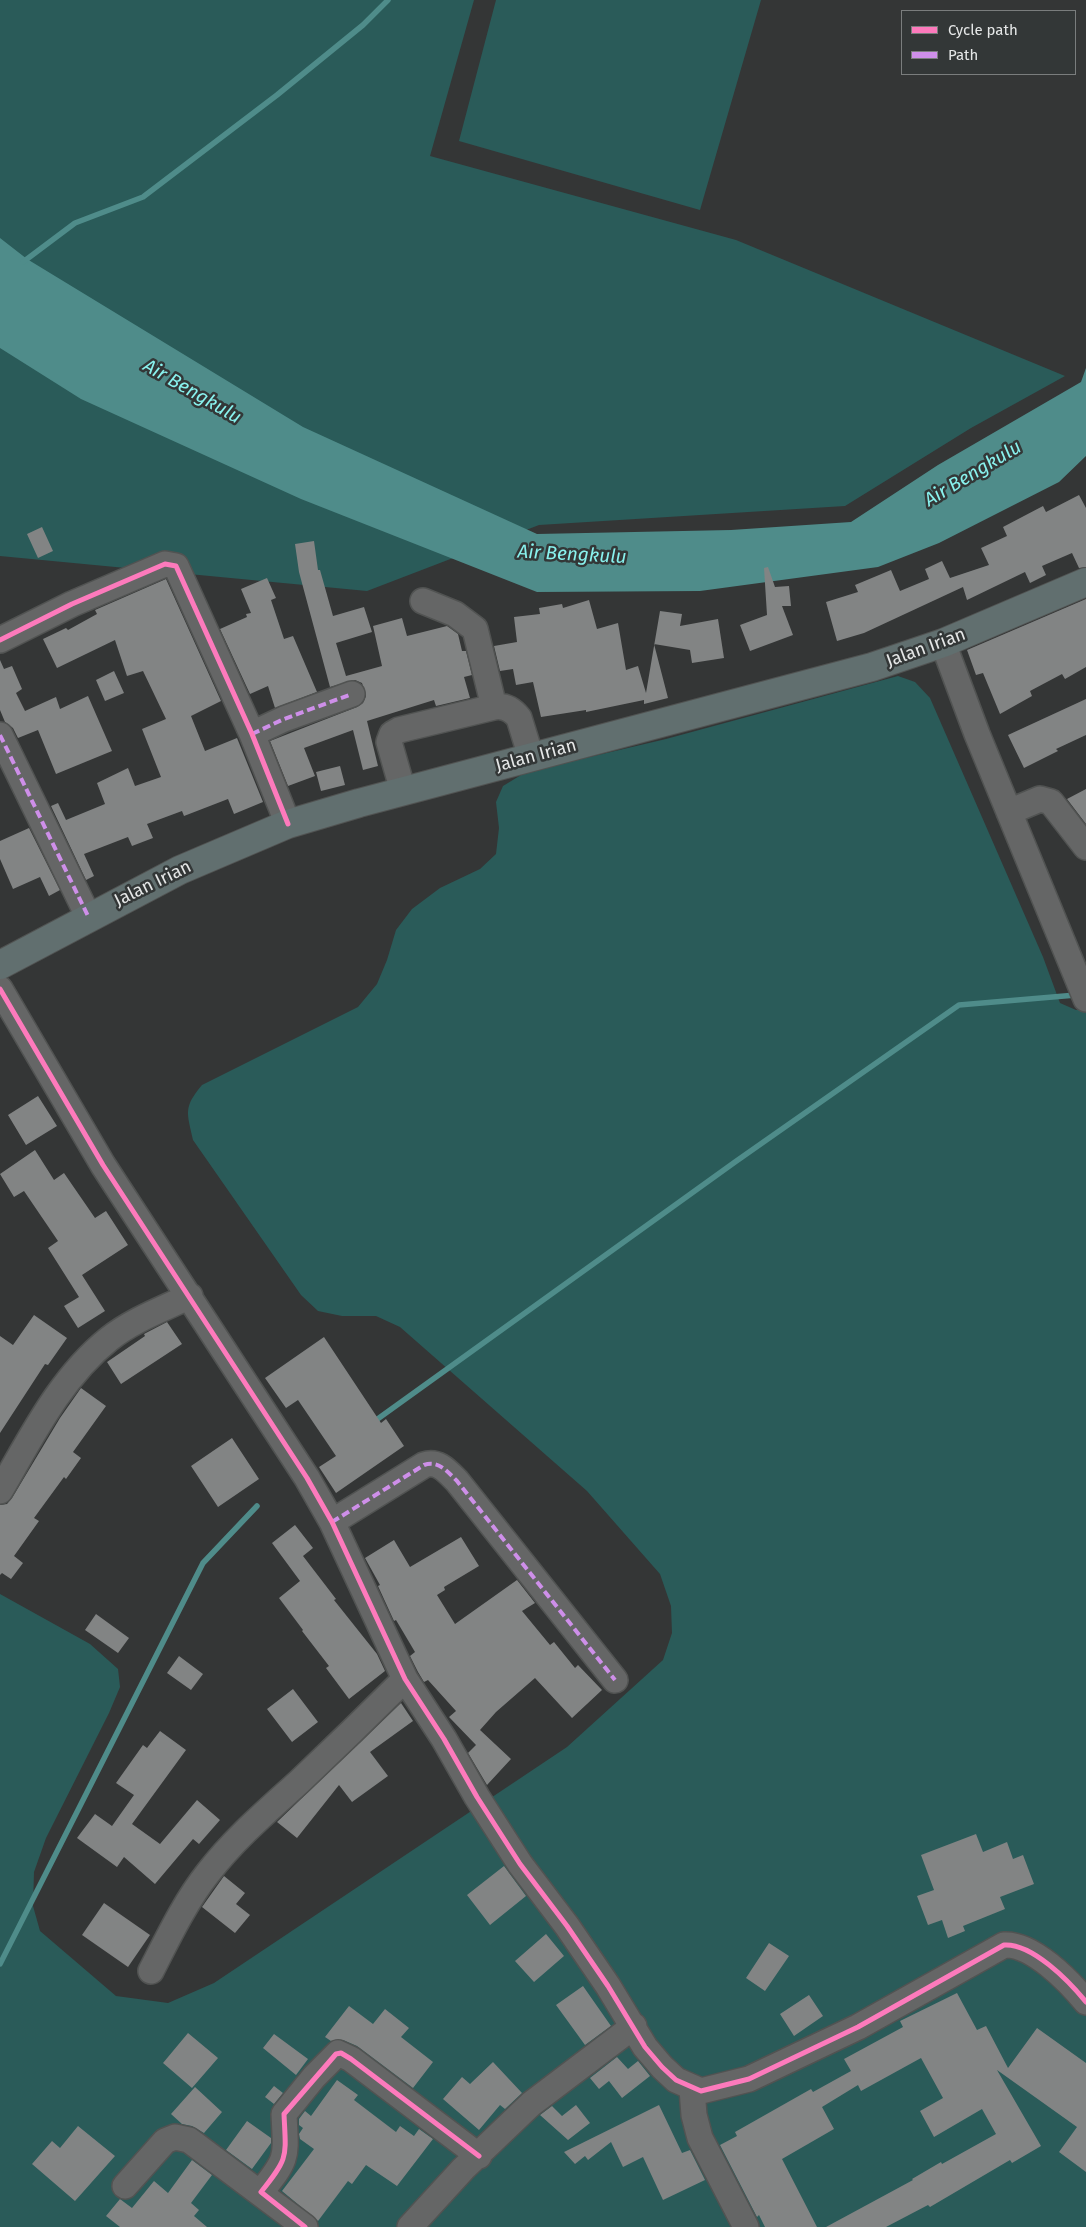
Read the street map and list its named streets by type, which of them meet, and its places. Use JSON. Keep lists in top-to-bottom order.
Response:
{
  "streets": {
    "main road": ["Jalan Irian"]
  },
  "water": ["Air Bengkulu"],
  "legend": ["Cycle path", "Path"]
}
